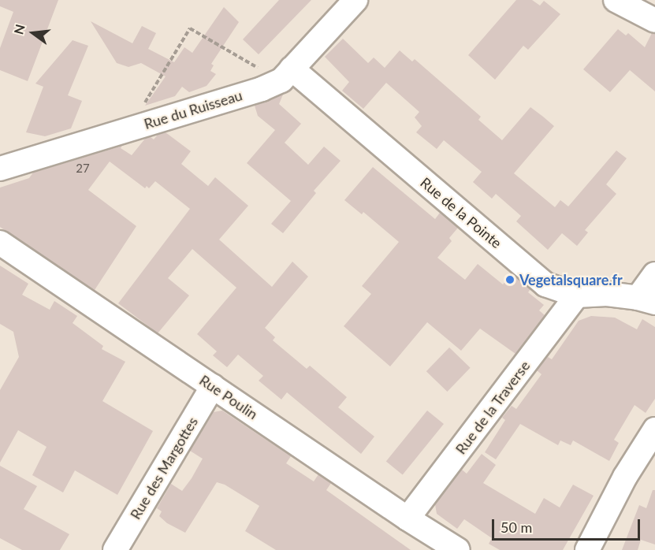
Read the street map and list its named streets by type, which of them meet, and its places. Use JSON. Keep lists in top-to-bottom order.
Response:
{
  "streets": {
    "street": [
      "Rue du Ruisseau",
      "Rue de la Pointe",
      "Rue Poulin",
      "Rue de la Traverse",
      "Rue des Margottes"
    ]
  },
  "crossings": [
    ["Rue du Ruisseau", "Rue de la Pointe"],
    ["Rue de la Pointe", "Rue de la Traverse"],
    ["Rue Poulin", "Rue de la Traverse"],
    ["Rue Poulin", "Rue des Margottes"]
  ],
  "places": ["Vegetalsquare.fr"],
  "house_numbers": ["27"],
  "scale_bar": "50 m",
  "north": "left"
}
